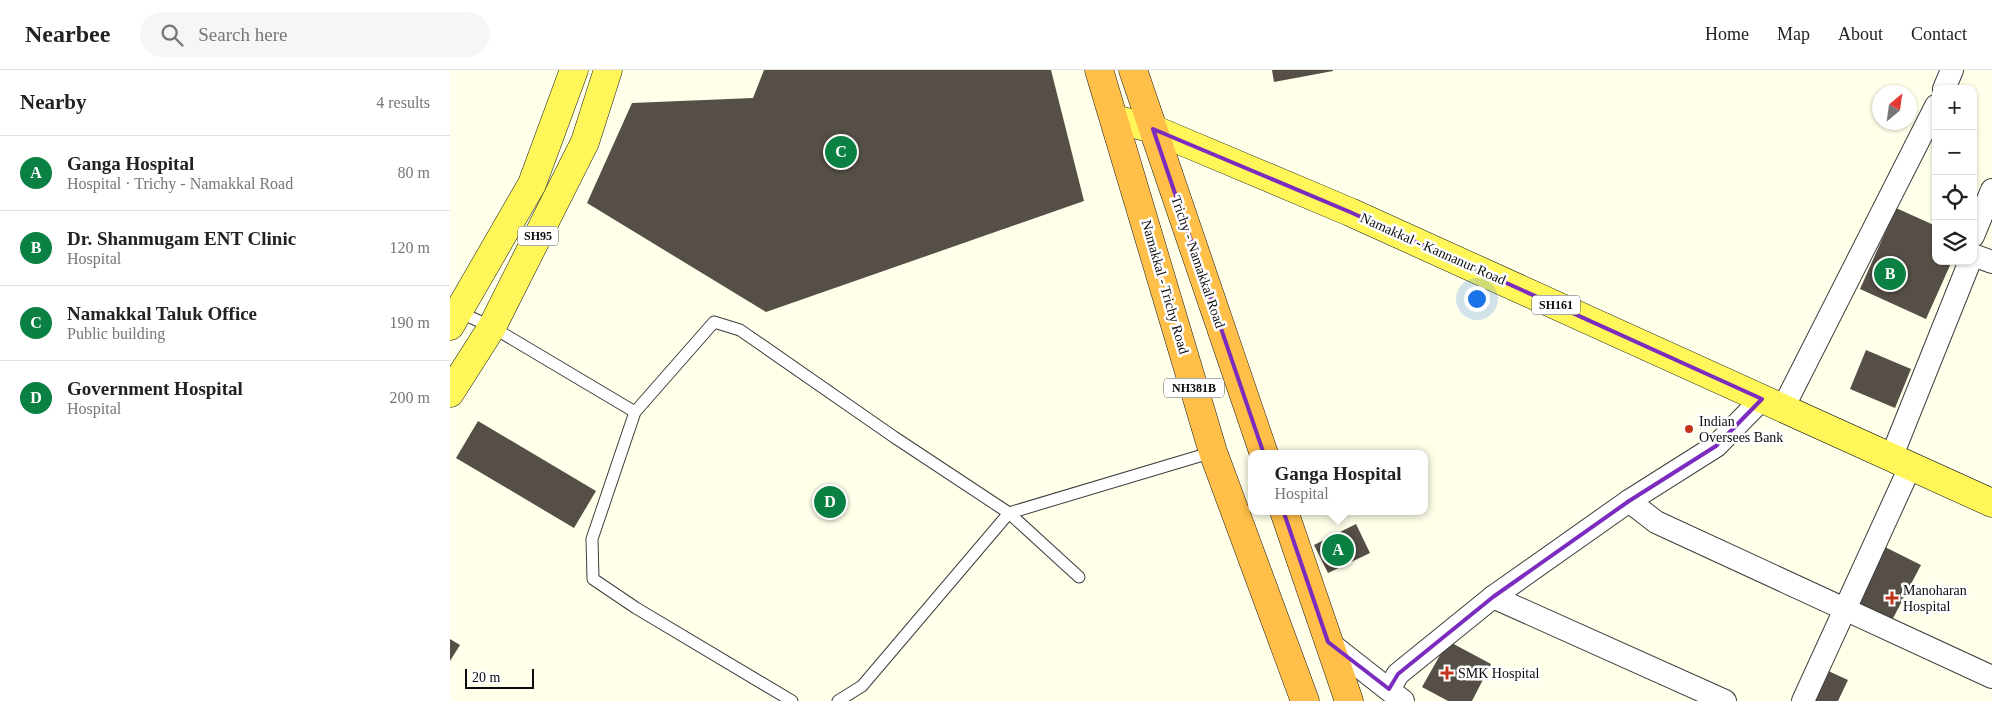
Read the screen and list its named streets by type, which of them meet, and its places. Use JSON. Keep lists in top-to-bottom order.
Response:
{
  "streets": {
    "highway": ["Trichy - Namakkal Road", "Namakkal - Trichy Road", "NH381B"],
    "main road": ["SH95", "Namakkal - Kannanur Road", "SH161"]
  },
  "crossings": [
    ["Namakkal - Kannanur Road", "Trichy - Namakkal Road"],
    ["Namakkal - Kannanur Road", "Namakkal - Trichy Road"]
  ],
  "places": {
    "other": ["Indian Oversees Bank"],
    "health": ["Manoharan Hospital", "SMK Hospital"]
  },
  "scale_bar": "20 m",
  "north": "top right",
  "page": {
    "header": "Nearbee",
    "search": "Search here",
    "nav": [
      "Home",
      "Map",
      "About",
      "Contact"
    ],
    "heading": ["Nearby", "4 results"],
    "map_buttons": ["+", "−"],
    "pins": [
      "C",
      "B",
      "D",
      "A"
    ],
    "list": [
      {
        "mark": "A",
        "name": "Ganga Hospital",
        "note": "Hospital · Trichy - Namakkal Road",
        "value": "80 m"
      },
      {
        "mark": "B",
        "name": "Dr. Shanmugam ENT Clinic",
        "note": "Hospital",
        "value": "120 m"
      },
      {
        "mark": "C",
        "name": "Namakkal Taluk Office",
        "note": "Public building",
        "value": "190 m"
      },
      {
        "mark": "D",
        "name": "Government Hospital",
        "note": "Hospital",
        "value": "200 m"
      }
    ],
    "popup": ["Ganga Hospital", "Hospital"],
    "scale": "20 m"
  }
}
